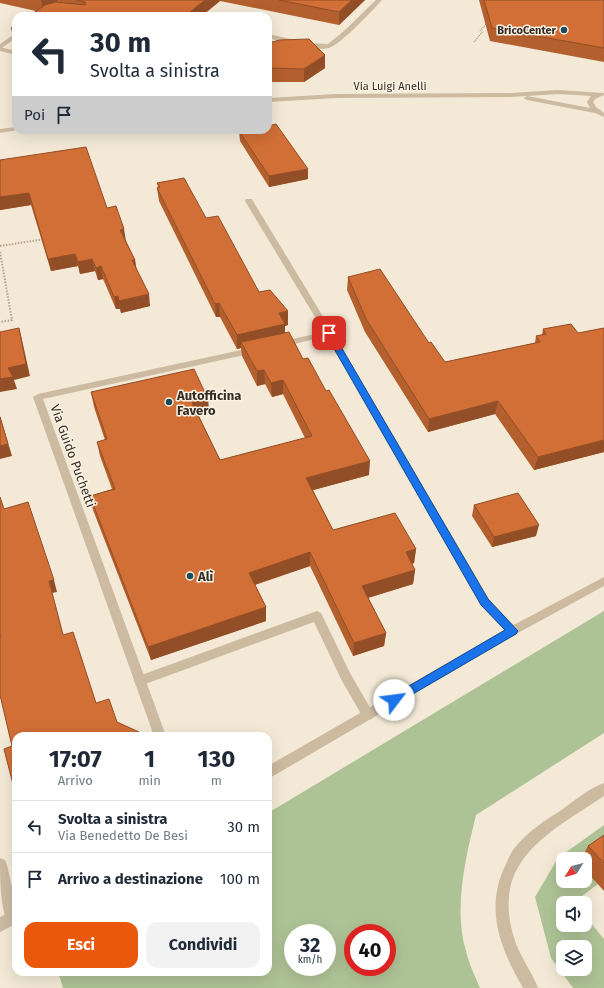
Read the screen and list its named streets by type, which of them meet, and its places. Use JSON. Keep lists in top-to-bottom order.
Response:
{
  "streets": {
    "street": ["Via Luigi Anelli", "Via Guido Puchetti"]
  },
  "places": ["BricoCenter", "Autofficina Favero", "Alì"],
  "north": "bottom left",
  "page": {
    "turn": ["30 m", "Svolta a sinistra"],
    "then": "Poi",
    "eta": [
      "17:07",
      "Arrivo",
      "1",
      "min",
      "130",
      "m"
    ],
    "list": [
      {
        "name": "Svolta a sinistra",
        "note": "Via Benedetto De Besi",
        "value": "30 m"
      },
      {
        "name": "Arrivo a destinazione",
        "value": "100 m"
      }
    ],
    "buttons": ["Esci", "Condividi"],
    "speed": "32 km/h",
    "limit": "40"
  }
}
